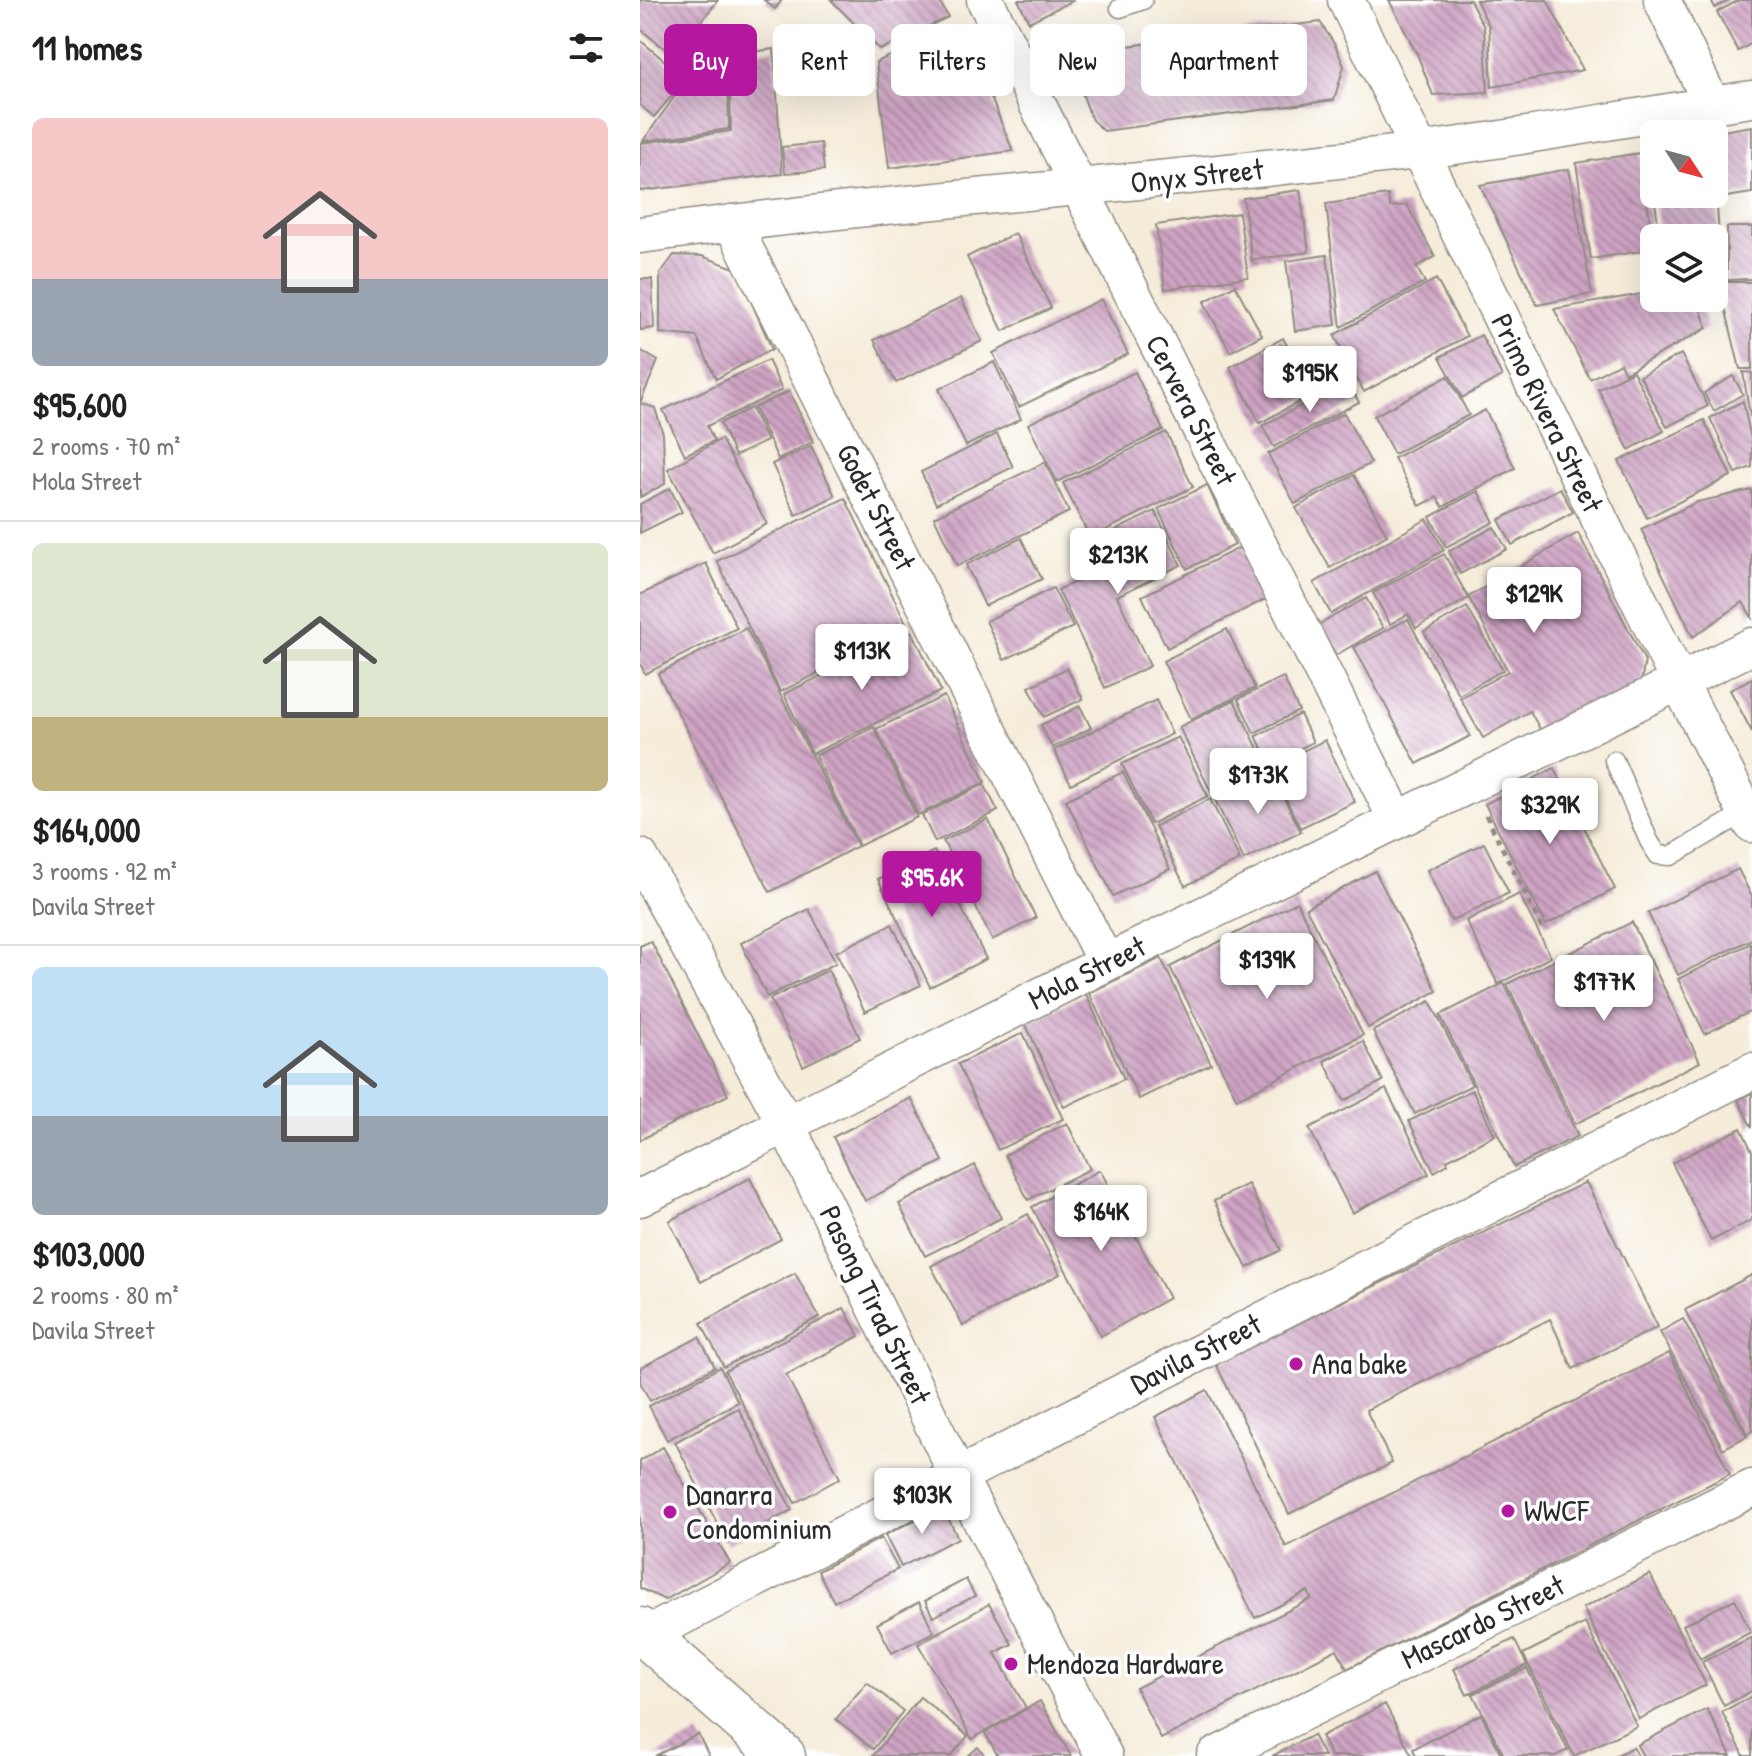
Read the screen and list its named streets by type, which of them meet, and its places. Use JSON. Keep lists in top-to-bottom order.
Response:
{
  "streets": {
    "street": [
      "Onyx Street",
      "Cervera Street",
      "Primo Rivera Street",
      "Godet Street",
      "Mola Street",
      "Pasong Tirad Street",
      "Davila Street",
      "Mascardo Street"
    ]
  },
  "crossings": [
    ["Onyx Street", "Cervera Street"],
    ["Onyx Street", "Primo Rivera Street"],
    ["Onyx Street", "Godet Street"],
    ["Cervera Street", "Mola Street"],
    ["Primo Rivera Street", "Mola Street"],
    ["Godet Street", "Mola Street"],
    ["Mola Street", "Pasong Tirad Street"],
    ["Pasong Tirad Street", "Davila Street"]
  ],
  "places": [
    "Ana bake",
    "WWCF",
    "Danarra Condominium",
    "Mendoza Hardware"
  ],
  "north": "bottom right",
  "page": {
    "heading": "11 homes",
    "chip": [
      "Buy",
      "Rent",
      "Filters",
      "New",
      "Apartment"
    ],
    "list": [
      {
        "name": "$95,600",
        "note": "2 rooms · 70 m² · Mola Street"
      },
      {
        "name": "$164,000",
        "note": "3 rooms · 92 m² · Davila Street"
      },
      {
        "name": "$103,000",
        "note": "2 rooms · 80 m² · Davila Street"
      }
    ],
    "price": [
      "$195K",
      "$213K",
      "$129K",
      "$113K",
      "$173K",
      "$329K",
      "$95.6K",
      "$139K",
      "$177K",
      "$164K",
      "$103K"
    ]
  }
}
